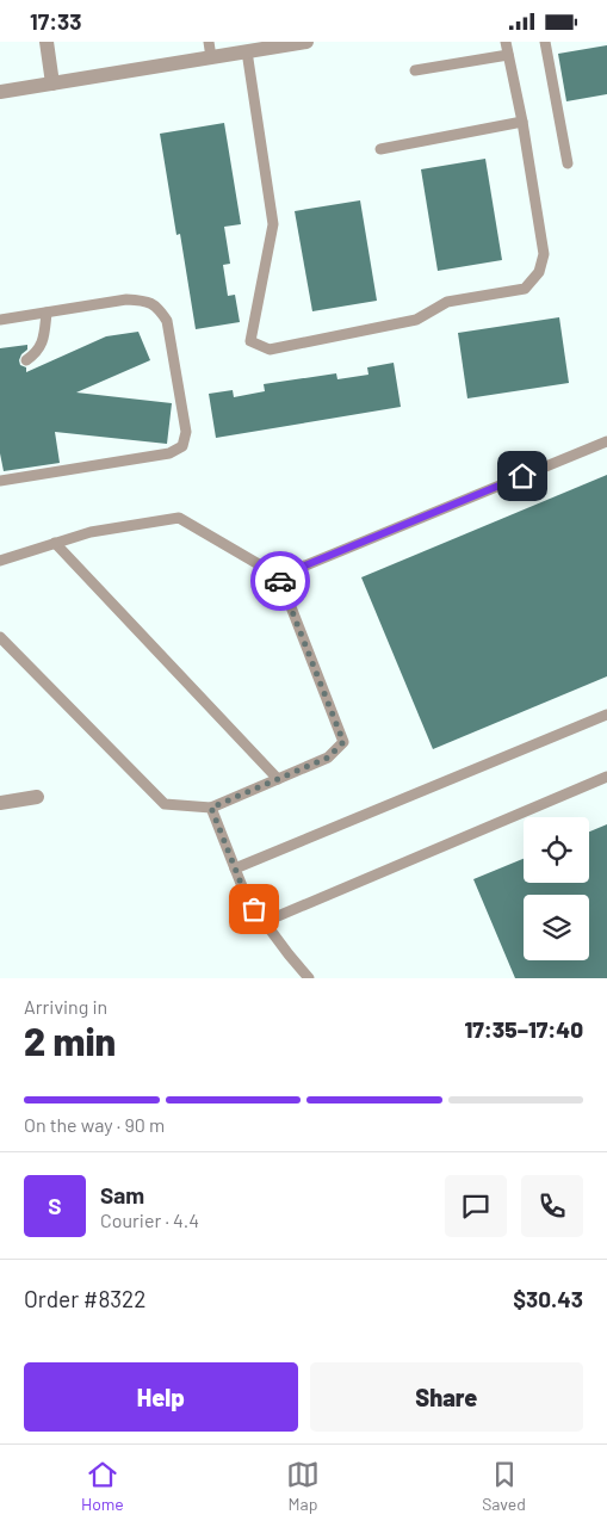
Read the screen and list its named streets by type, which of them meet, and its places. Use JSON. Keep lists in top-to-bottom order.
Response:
{
  "page": {
    "status": "17:33",
    "heading": ["2 min", "Arriving in", "17:35–17:40"],
    "panel": [
      "Sam",
      "Courier · 4.4",
      "Order #8322",
      "$30.43"
    ],
    "bar": "On the way · 90 m",
    "round": "S",
    "buttons": ["Help", "Share"],
    "tabs": ["Home", "Map", "Saved"]
  }
}
